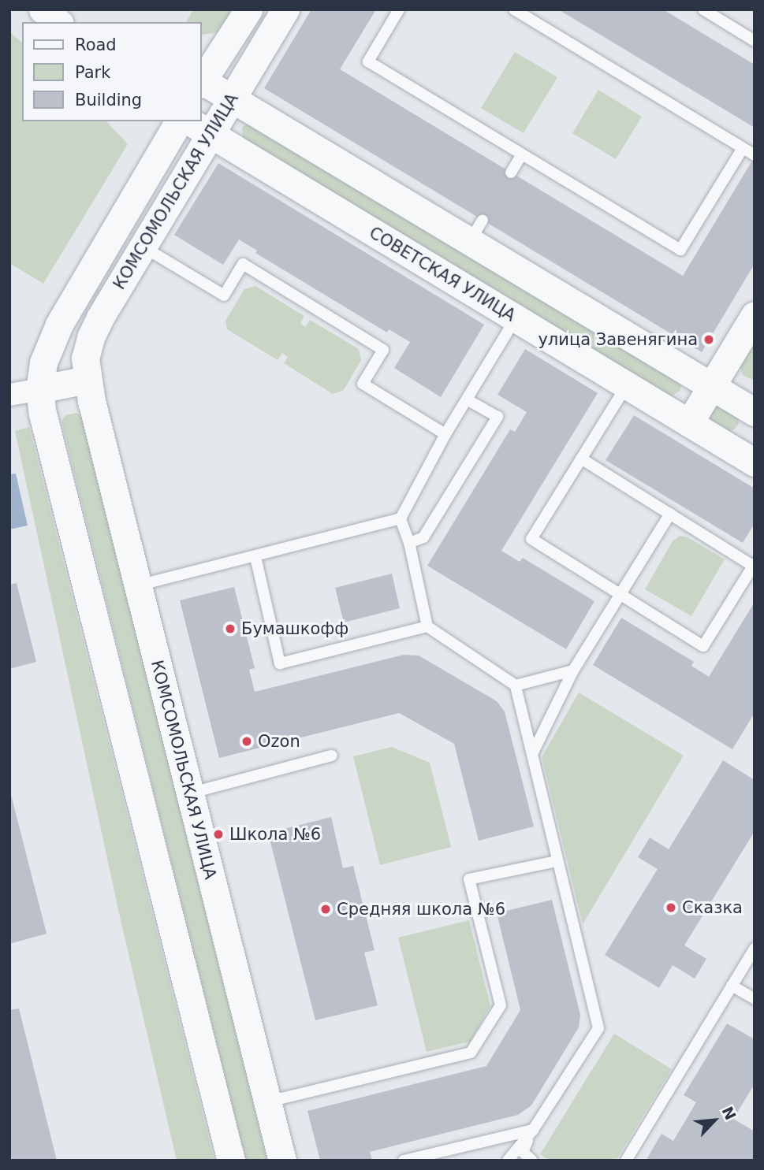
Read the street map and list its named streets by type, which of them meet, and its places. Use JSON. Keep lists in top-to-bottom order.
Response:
{
  "streets": {
    "street": ["КОМСОМОЛЬСКАЯ УЛИЦА", "СОВЕТСКАЯ УЛИЦА"]
  },
  "crossings": [
    ["КОМСОМОЛЬСКАЯ УЛИЦА", "СОВЕТСКАЯ УЛИЦА"]
  ],
  "places": [
    "улица Завенягина",
    "Бумашкофф",
    "Ozon",
    "Школа №6",
    "Сказка",
    "Средняя школа №6"
  ],
  "legend": ["Road", "Park", "Building"],
  "north": "top right"
}
